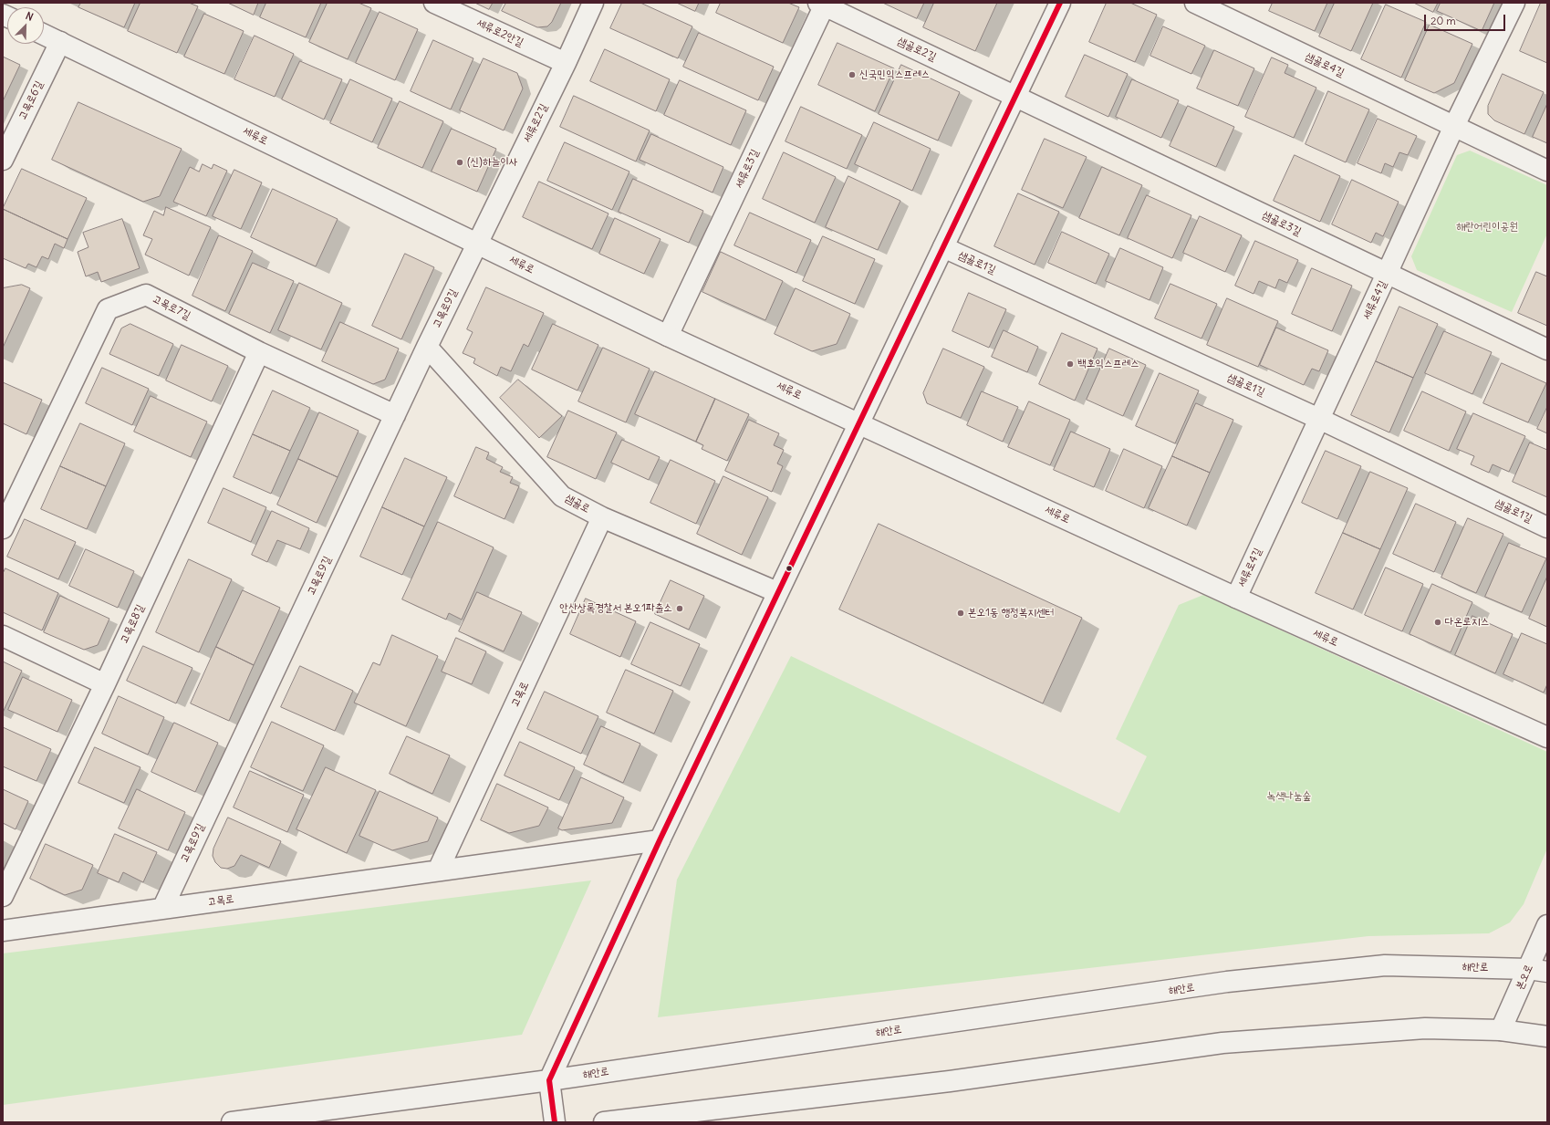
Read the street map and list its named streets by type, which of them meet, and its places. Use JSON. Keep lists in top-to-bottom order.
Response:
{
  "streets": {
    "street": [
      "세류로2안길",
      "샘골로2길",
      "샘골로4길",
      "고목로6길",
      "세류로2길",
      "세류로",
      "세류로3길",
      "샘골로3길",
      "샘골로1길",
      "세류로4길",
      "고목로7길",
      "고목로9길",
      "샘골로",
      "고목로8길",
      "고목로",
      "해안로",
      "본오로"
    ]
  },
  "crossings": [
    ["세류로2안길", "세류로2길"],
    ["샘골로2길", "세류로3길"],
    ["샘골로2길", "샘골로3길"],
    ["샘골로4길", "세류로4길"],
    ["고목로6길", "세류로"],
    ["세류로2길", "세류로"],
    ["세류로2길", "고목로9길"],
    ["세류로", "세류로3길"],
    ["세류로", "세류로4길"],
    ["세류로", "고목로9길"],
    ["샘골로3길", "세류로4길"],
    ["샘골로1길", "세류로4길"],
    ["고목로7길", "고목로9길"],
    ["고목로7길", "고목로8길"],
    ["고목로9길", "샘골로"],
    ["고목로9길", "고목로"],
    ["샘골로", "고목로"],
    ["해안로", "본오로"]
  ],
  "parks": ["해란어린이공원", "녹색나눔숲"],
  "places": [
    "신국민익스프레스",
    "(신)하늘이사",
    "백호익스프레스",
    "안산상록경찰서 본오1파출소",
    "본오1동 행정복지센터",
    "다온로지스"
  ],
  "scale_bar": "20 m",
  "north": "top right"
}
